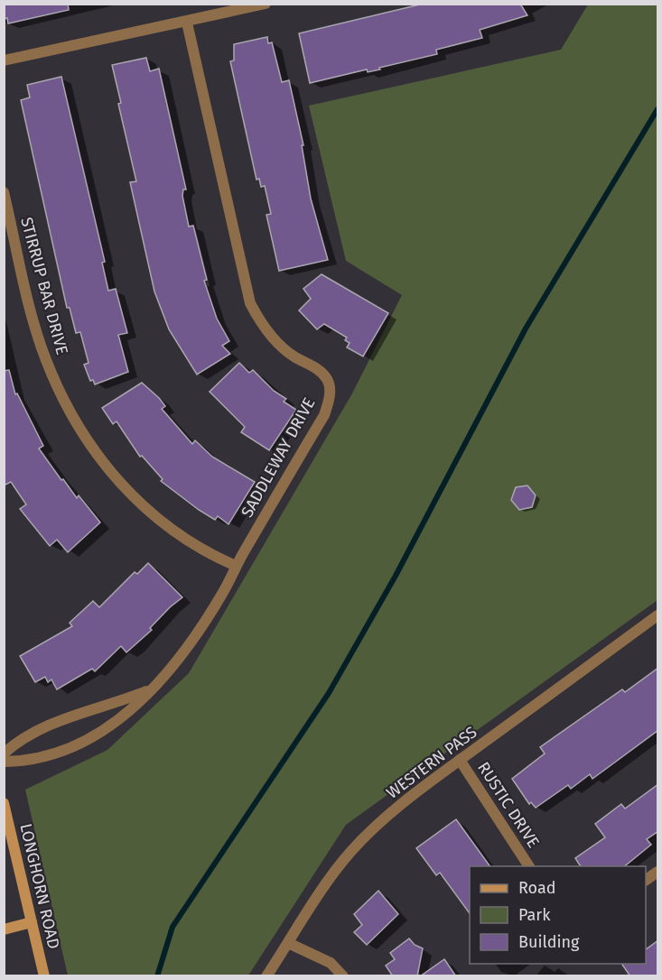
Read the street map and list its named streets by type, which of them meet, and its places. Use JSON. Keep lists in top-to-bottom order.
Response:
{
  "streets": {
    "main road": ["LONGHORN ROAD"],
    "street": [
      "STIRRUP BAR DRIVE",
      "SADDLEWAY DRIVE",
      "WESTERN PASS",
      "RUSTIC DRIVE"
    ]
  },
  "crossings": [
    ["STIRRUP BAR DRIVE", "SADDLEWAY DRIVE"],
    ["WESTERN PASS", "RUSTIC DRIVE"]
  ],
  "legend": ["Road", "Park", "Building"]
}
